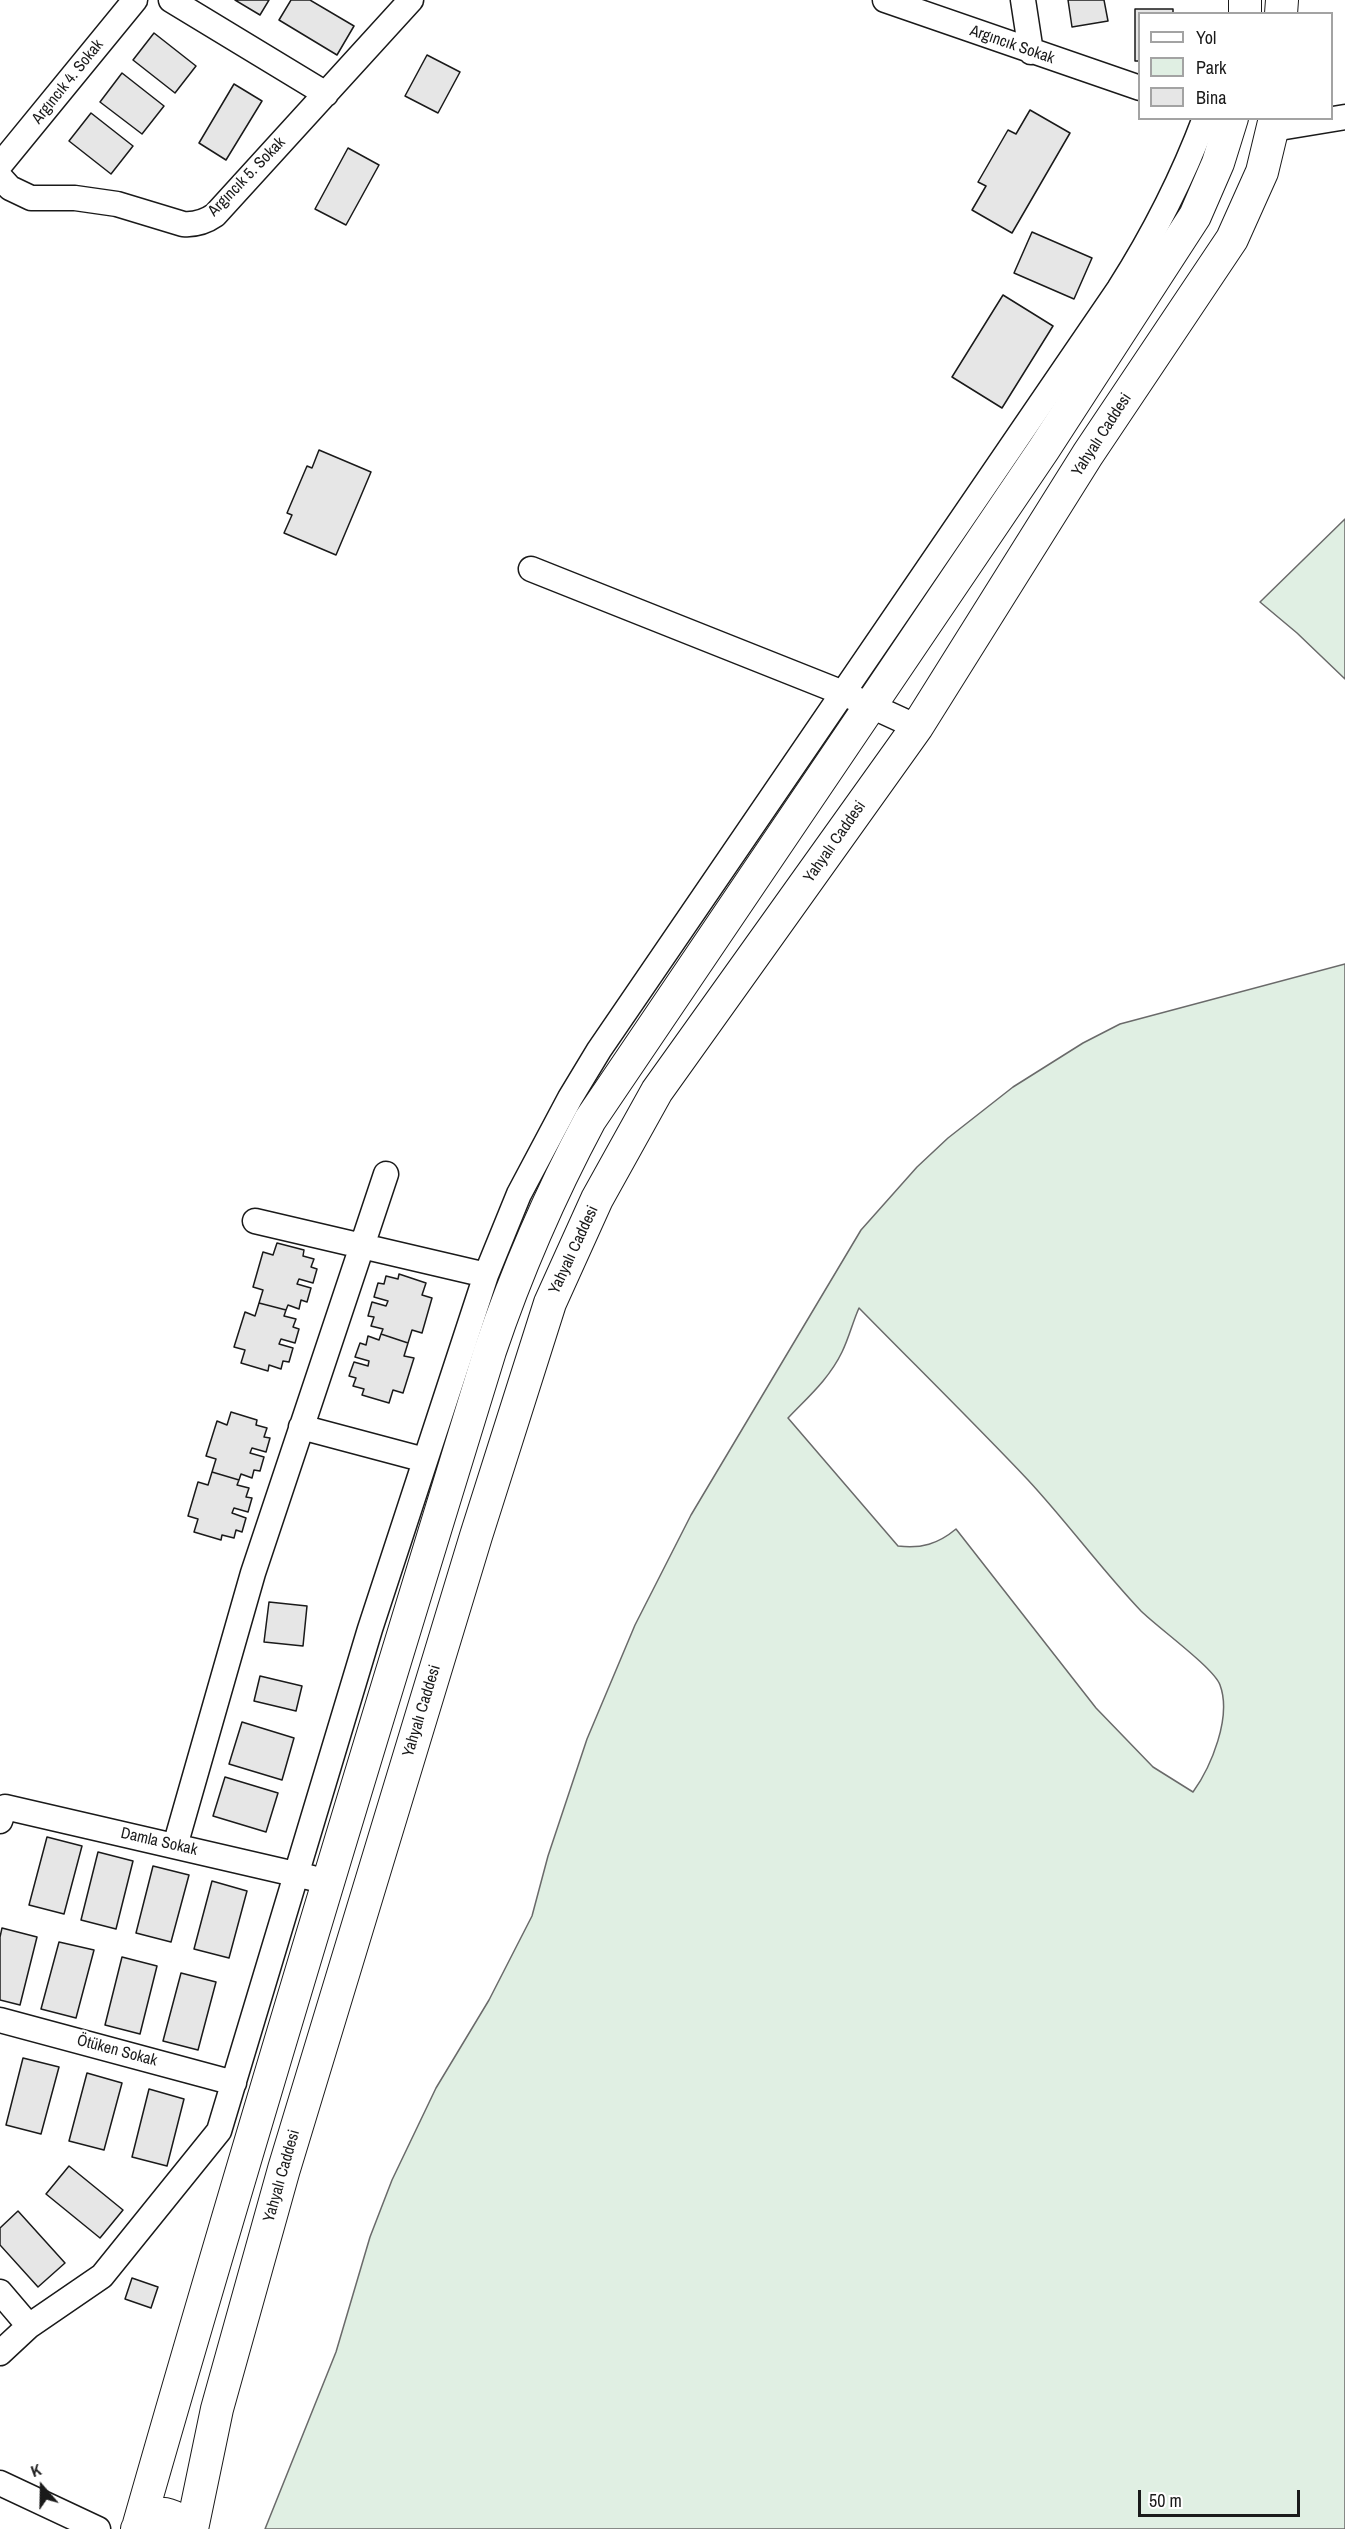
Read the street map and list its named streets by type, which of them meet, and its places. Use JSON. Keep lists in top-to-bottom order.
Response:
{
  "streets": {
    "main road": ["Yahyalı Caddesi"],
    "street": [
      "Argıncık Sokak",
      "Argıncık 4. Sokak",
      "Argıncık 5. Sokak",
      "Damla Sokak",
      "Ötüken Sokak"
    ]
  },
  "legend": ["Yol", "Park", "Bina"],
  "scale_bar": "50 m",
  "north": "top"
}
